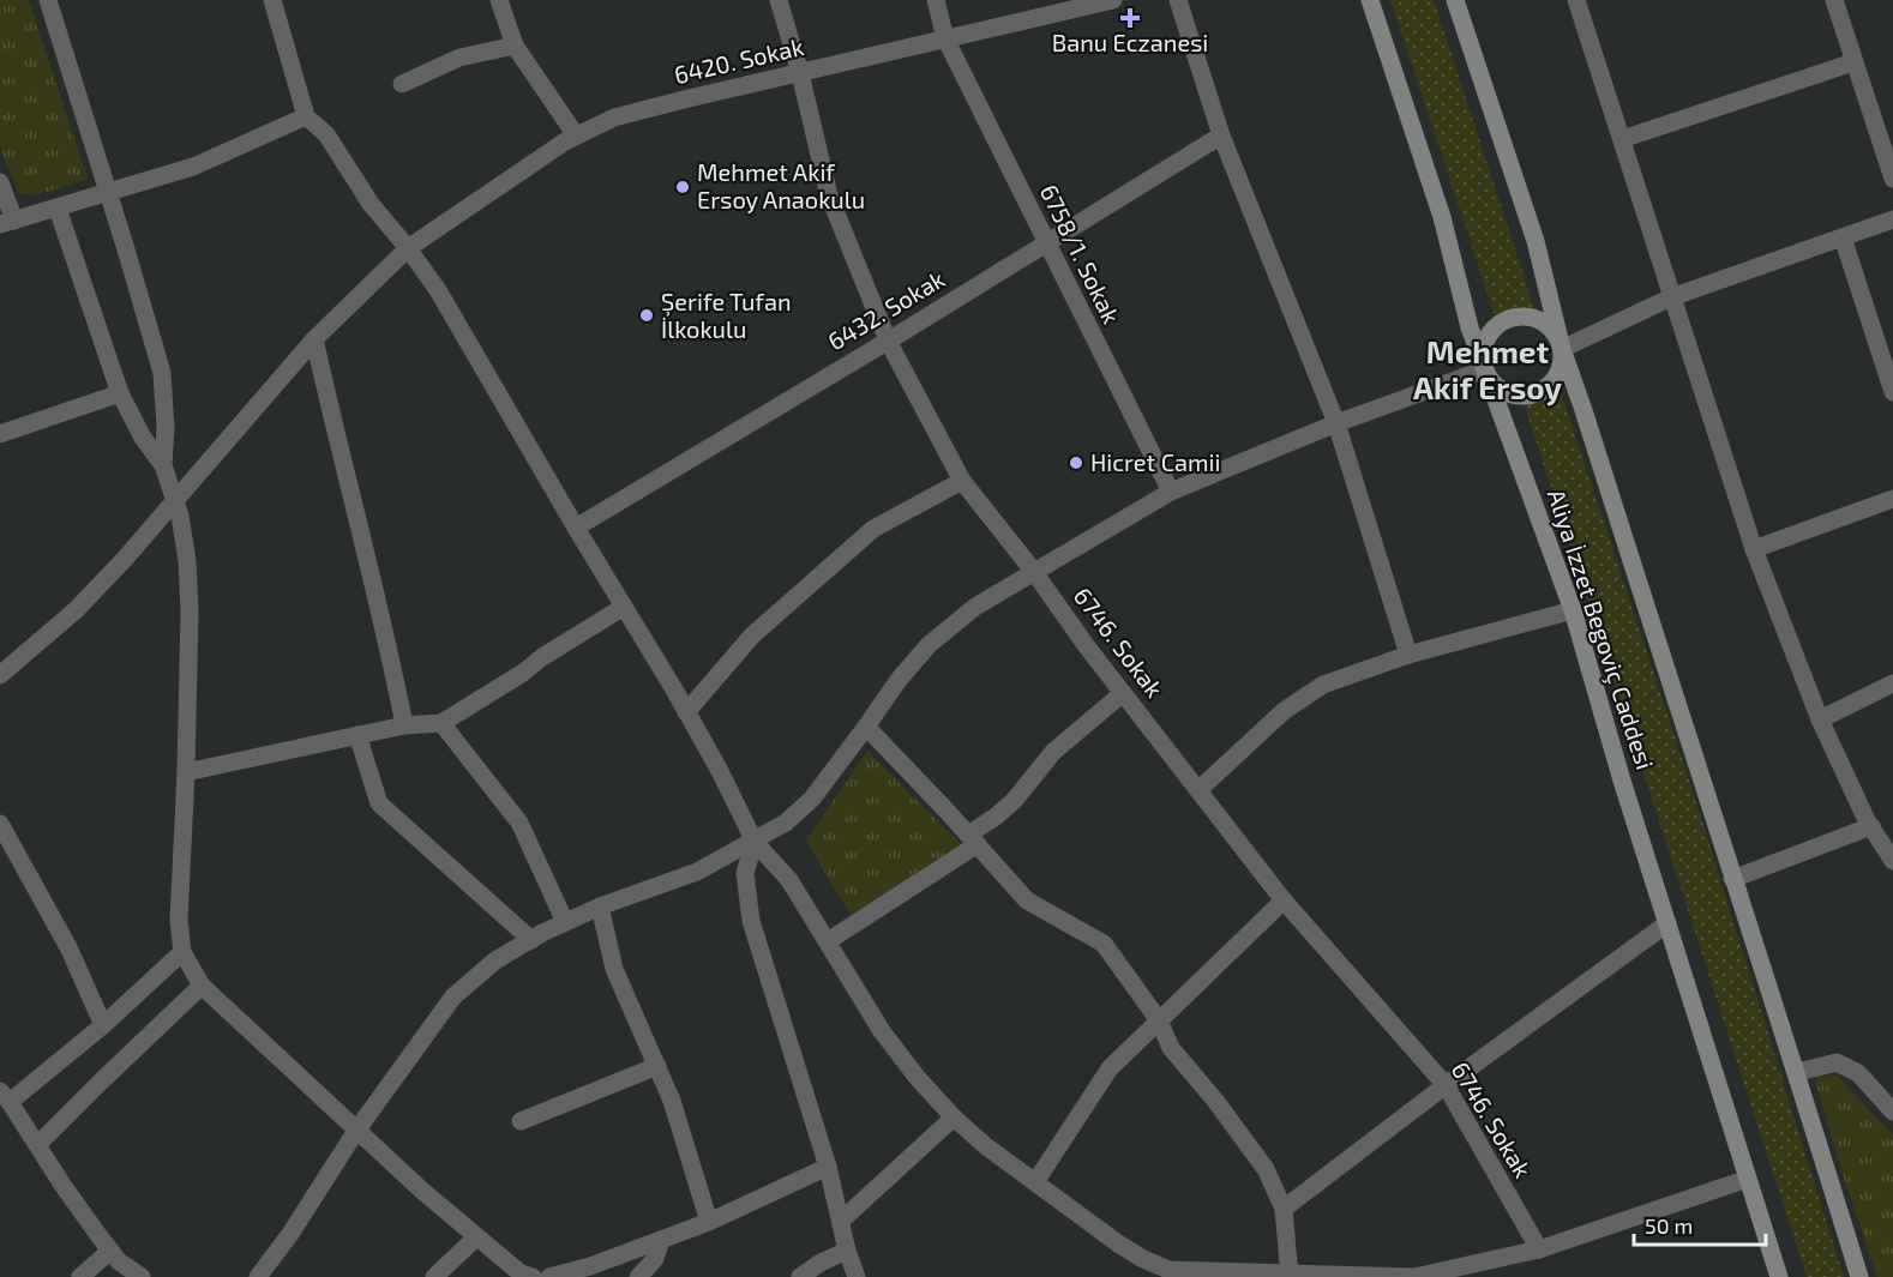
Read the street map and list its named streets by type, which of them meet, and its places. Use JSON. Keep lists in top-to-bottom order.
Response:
{
  "streets": {
    "main road": ["Aliya İzzet Begoviç Caddesi"],
    "street": [
      "6420. Sokak",
      "6758/1. Sokak",
      "6432. Sokak",
      "6746. Sokak"
    ]
  },
  "crossings": [
    ["6420. Sokak", "6758/1. Sokak"],
    ["6420. Sokak", "6746. Sokak"],
    ["6758/1. Sokak", "6432. Sokak"],
    ["6432. Sokak", "6746. Sokak"]
  ],
  "districts": ["Mehmet Akif Ersoy"],
  "places": {
    "health": ["Banu Eczanesi"],
    "other": ["Mehmet Akif Ersoy Anaokulu", "Şerife Tufan İlkokulu", "Hicret Camii"]
  },
  "scale_bar": "50 m"
}
